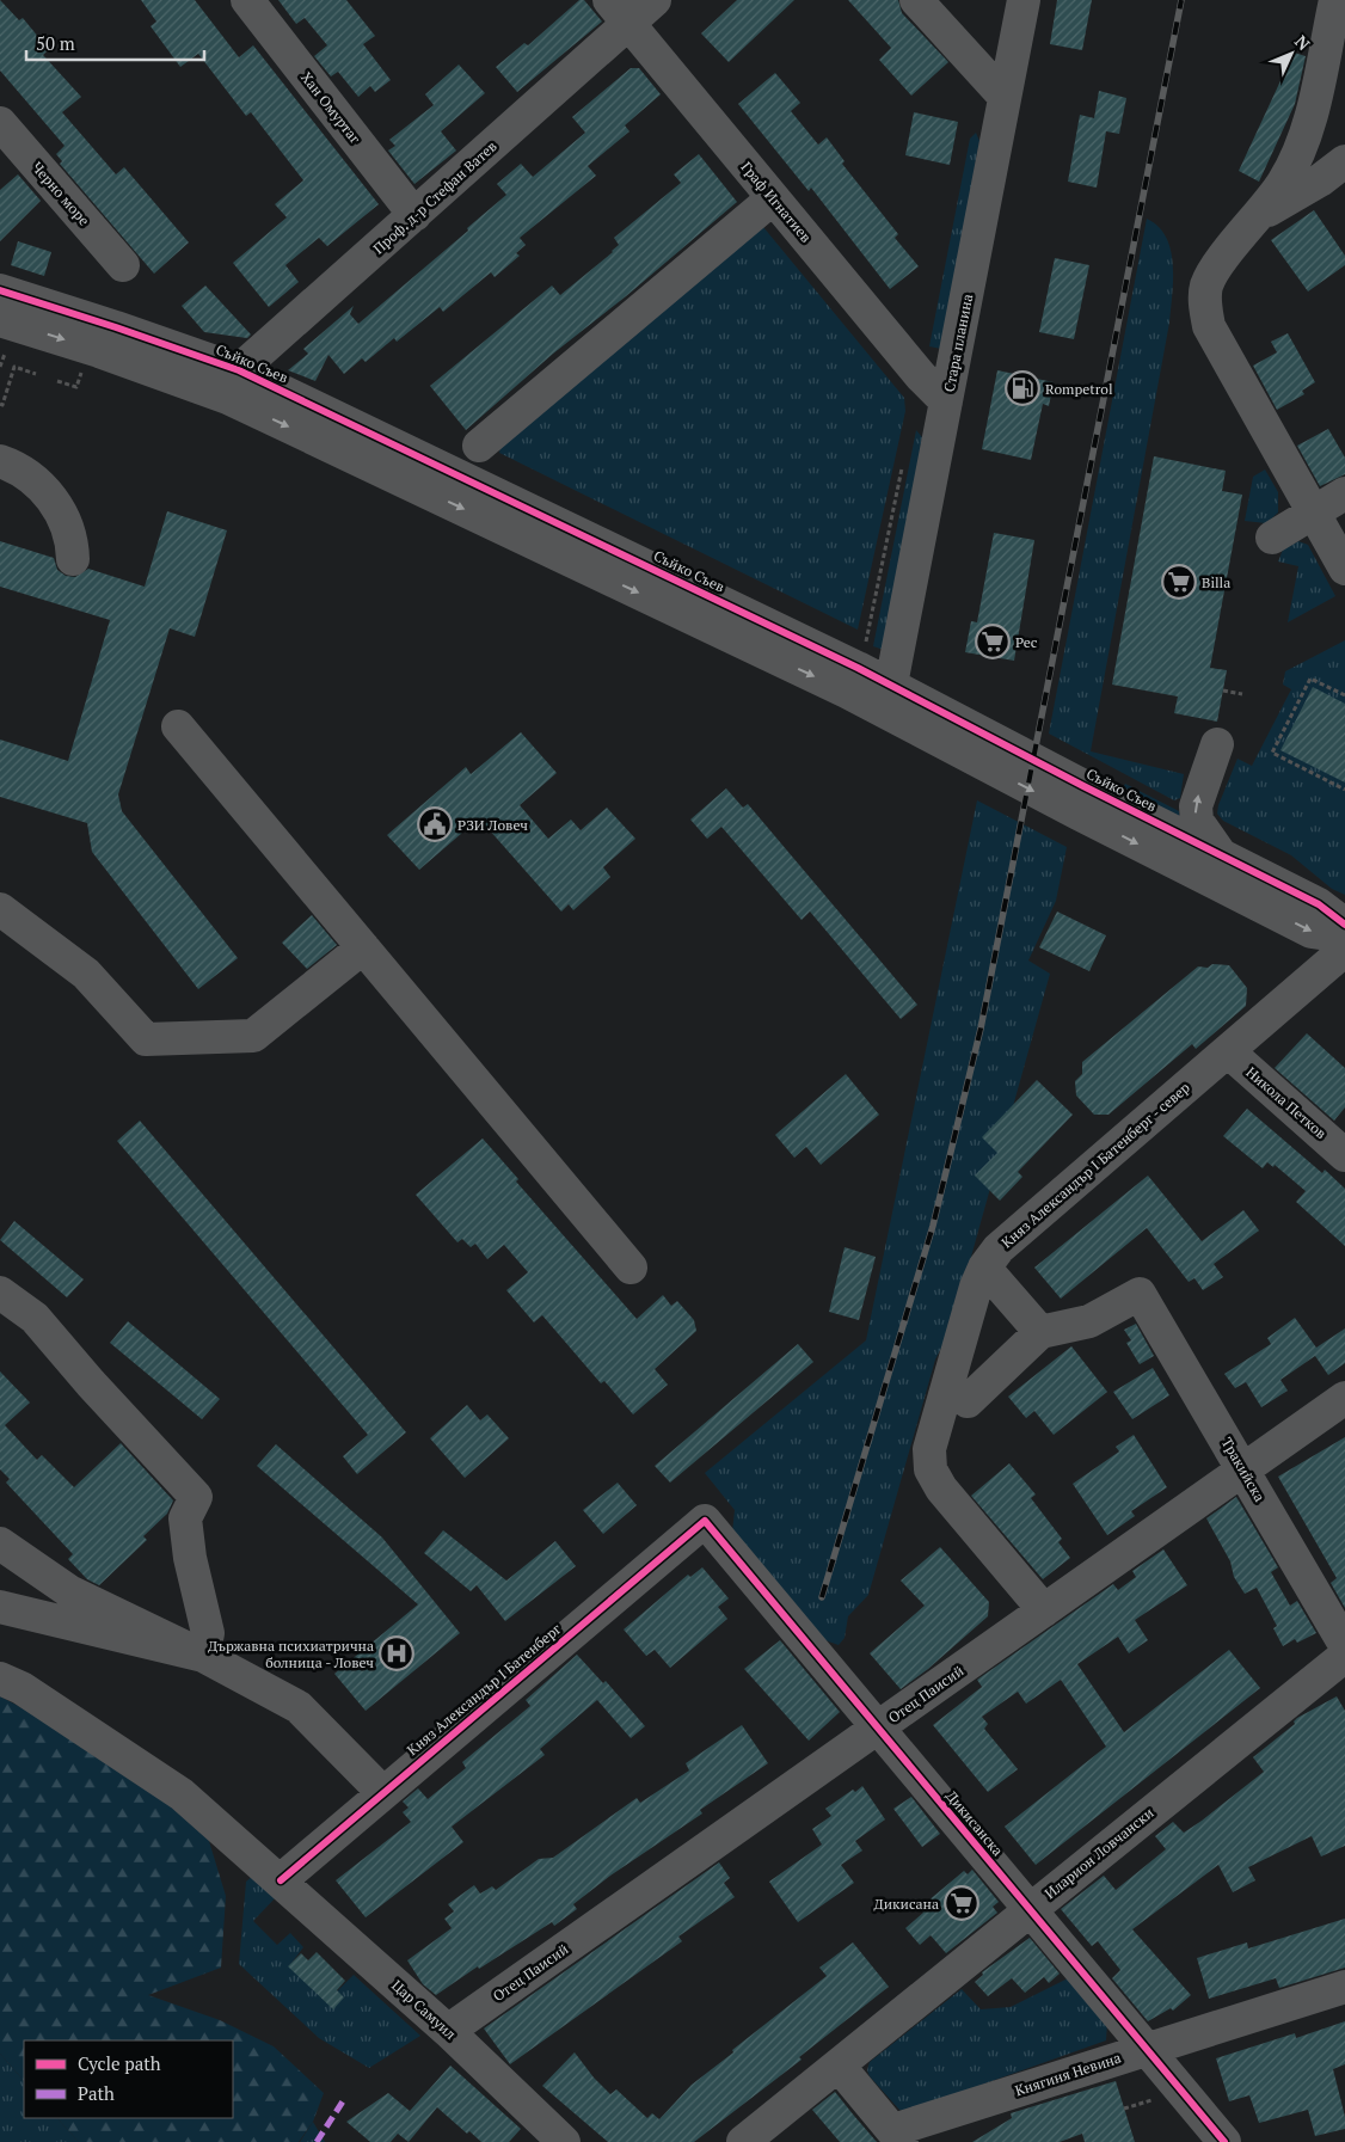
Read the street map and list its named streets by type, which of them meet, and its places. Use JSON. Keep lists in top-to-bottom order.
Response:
{
  "streets": {
    "street": [
      "Хан Омуртаг",
      "Черно море",
      "Проф. д-р Стефан Ватев",
      "Граф Игнатиев",
      "Стара планина",
      "Съйко Съев",
      "Никола Петков",
      "Княз Александър I Батенберг - север",
      "Тракийска",
      "Княз Александър I Батенберг",
      "Отец Паисий",
      "Дикисанска",
      "Иларион Ловчански",
      "Цар Самуил",
      "Княгиня Невина"
    ]
  },
  "crossings": [
    ["Хан Омуртаг", "Проф. д-р Стефан Ватев"],
    ["Проф. д-р Стефан Ватев", "Граф Игнатиев"],
    ["Проф. д-р Стефан Ватев", "Съйко Съев"],
    ["Граф Игнатиев", "Стара планина"],
    ["Стара планина", "Съйко Съев"],
    ["Никола Петков", "Княз Александър I Батенберг - север"],
    ["Княз Александър I Батенберг - север", "Отец Паисий"],
    ["Тракийска", "Отец Паисий"],
    ["Княз Александър I Батенберг", "Дикисанска"],
    ["Княз Александър I Батенберг", "Цар Самуил"],
    ["Отец Паисий", "Дикисанска"],
    ["Отец Паисий", "Цар Самуил"],
    ["Дикисанска", "Иларион Ловчански"],
    ["Дикисанска", "Княгиня Невина"]
  ],
  "places": {
    "fuel station": ["Rompetrol"],
    "supermarket": ["Billa", "Рес", "Дикисана"],
    "public building": ["РЗИ Ловеч"],
    "hospital": ["Държавна психиатрична болница - Ловеч"]
  },
  "legend": ["Cycle path", "Path"],
  "scale_bar": "50 m",
  "north": "top right"
}
